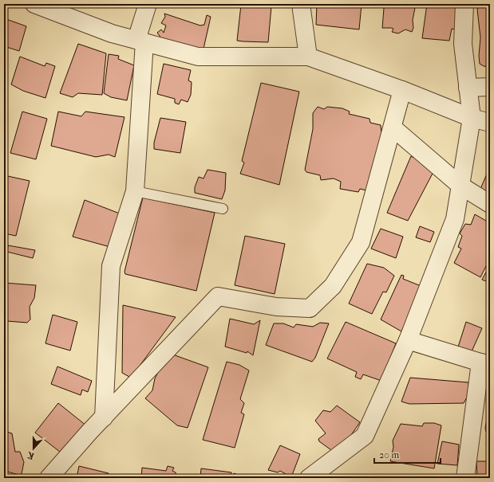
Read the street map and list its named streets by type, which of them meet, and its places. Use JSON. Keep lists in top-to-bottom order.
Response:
{
  "scale_bar": "20 m",
  "north": "bottom"
}
